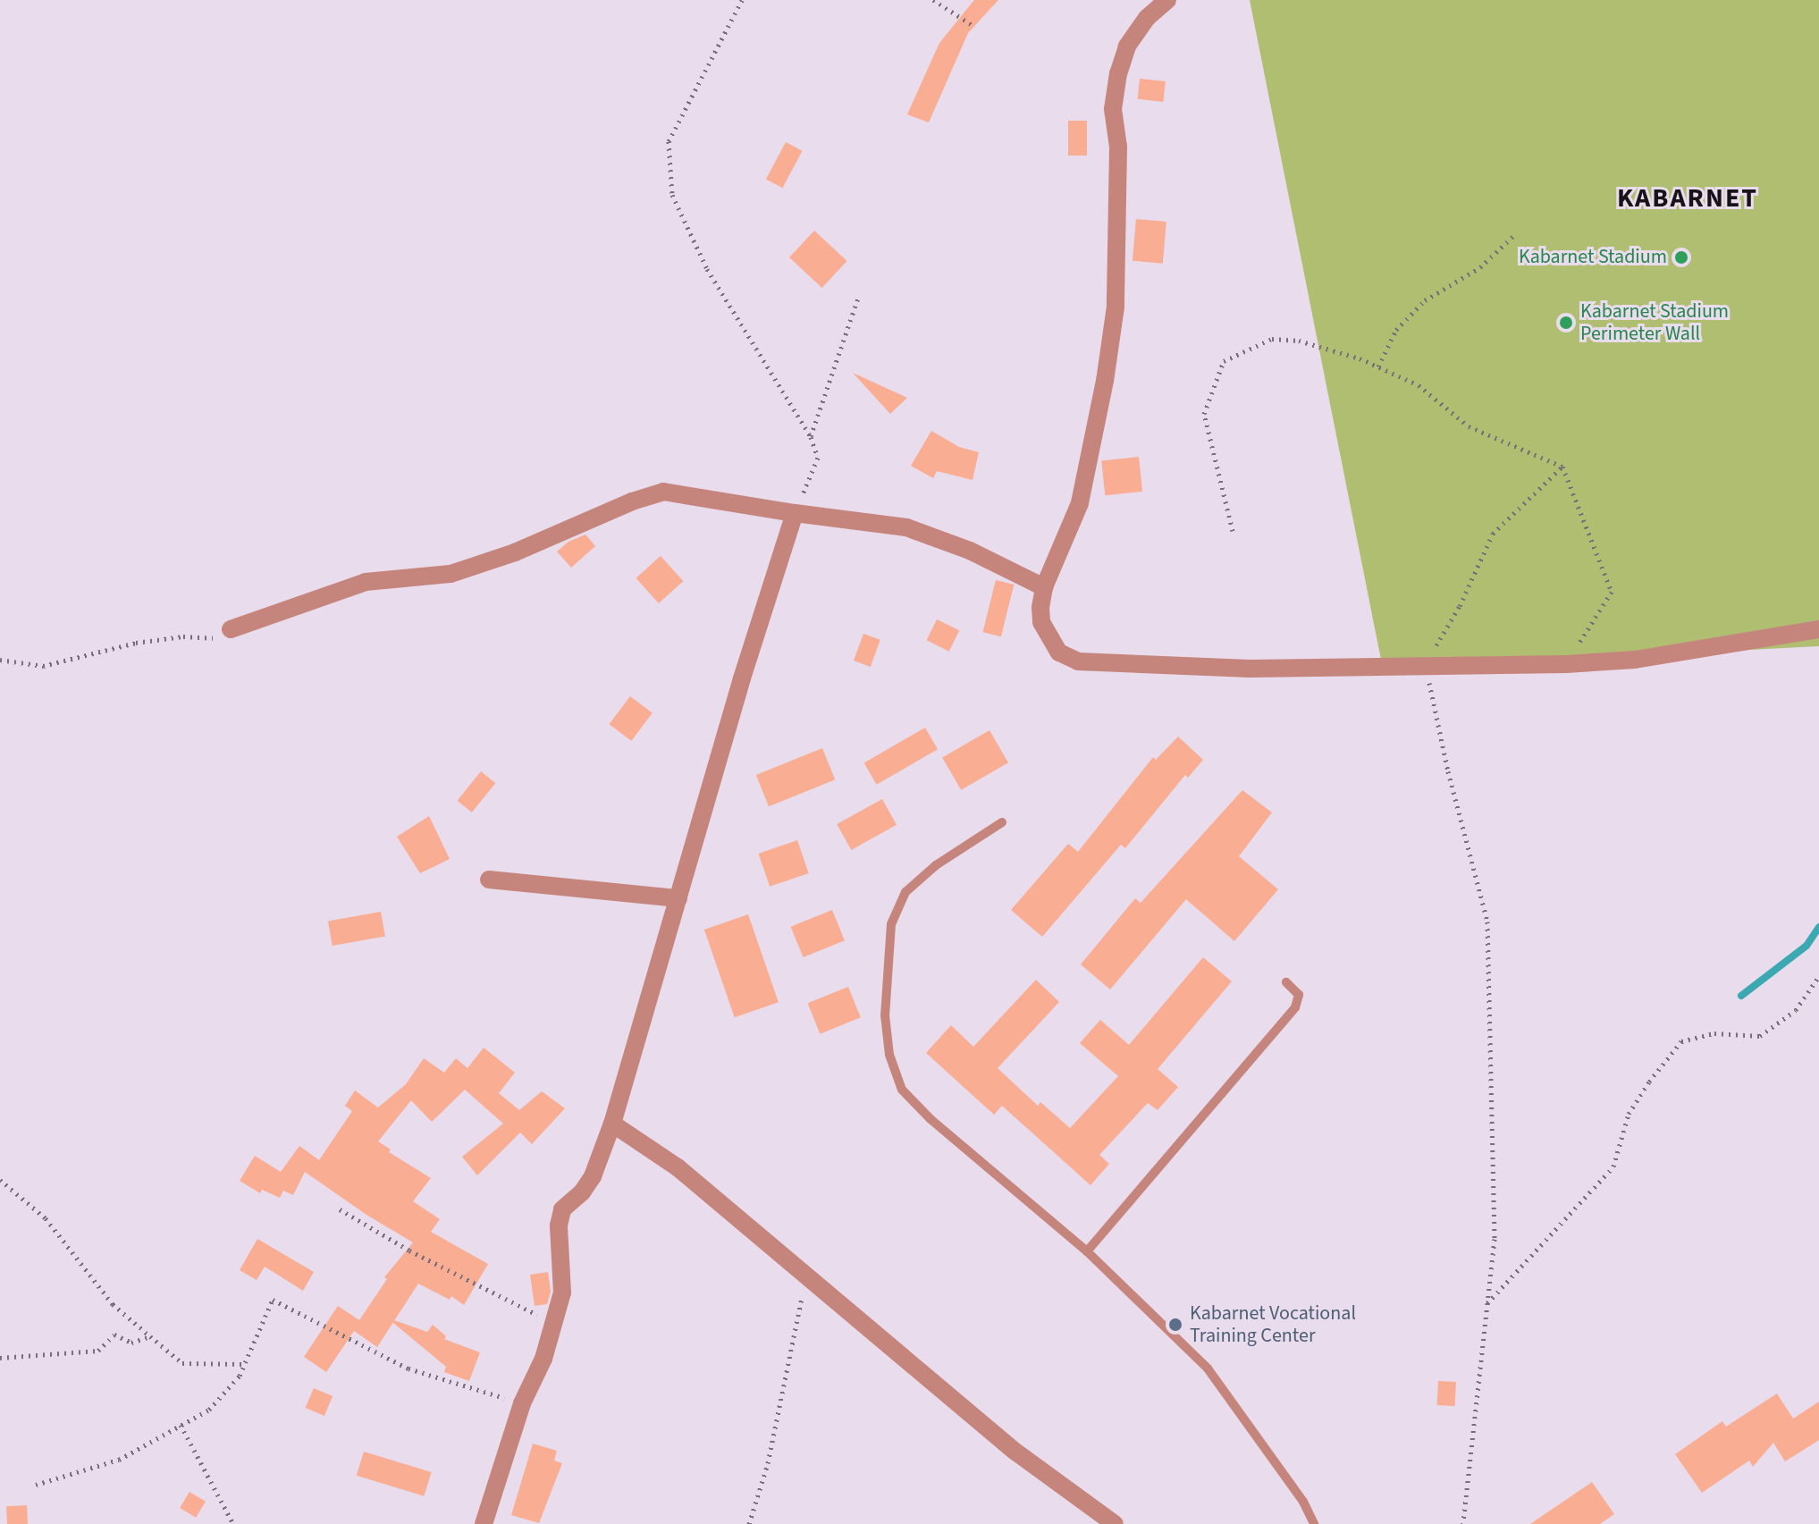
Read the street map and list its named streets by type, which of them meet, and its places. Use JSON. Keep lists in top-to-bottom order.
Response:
{
  "districts": ["KABARNET"],
  "places": ["Kabarnet Stadium", "Kabarnet Stadium Perimeter Wall", "Kabarnet Vocational Training Center"]
}
